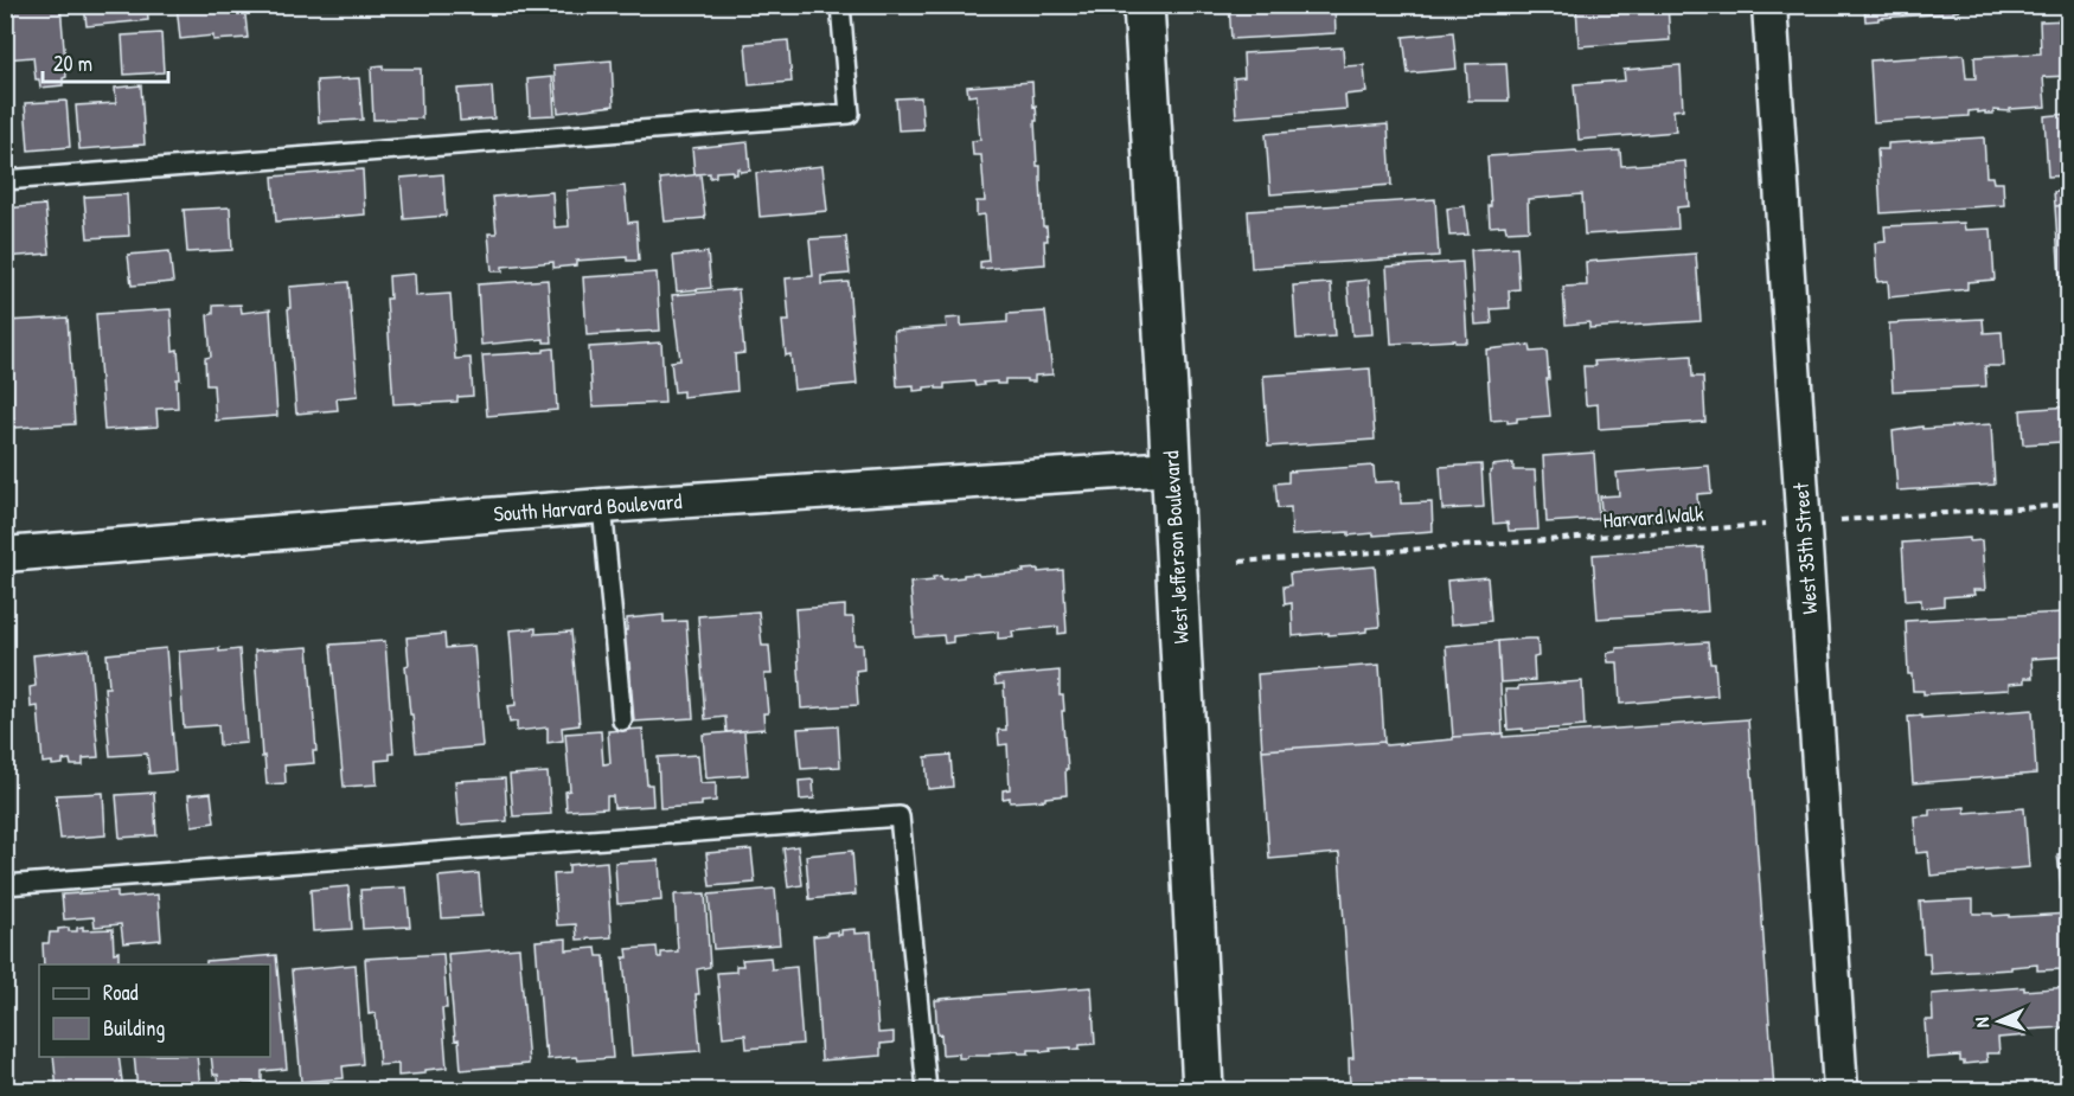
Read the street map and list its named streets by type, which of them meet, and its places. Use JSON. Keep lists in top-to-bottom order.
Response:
{
  "streets": {
    "main road": ["West Jefferson Boulevard"],
    "street": ["South Harvard Boulevard", "West 35th Street"],
    "path": ["Harvard Walk"]
  },
  "crossings": [
    ["South Harvard Boulevard", "West Jefferson Boulevard"],
    ["Harvard Walk", "West 35th Street"]
  ],
  "legend": ["Road", "Building"],
  "scale_bar": "20 m",
  "north": "left"
}
